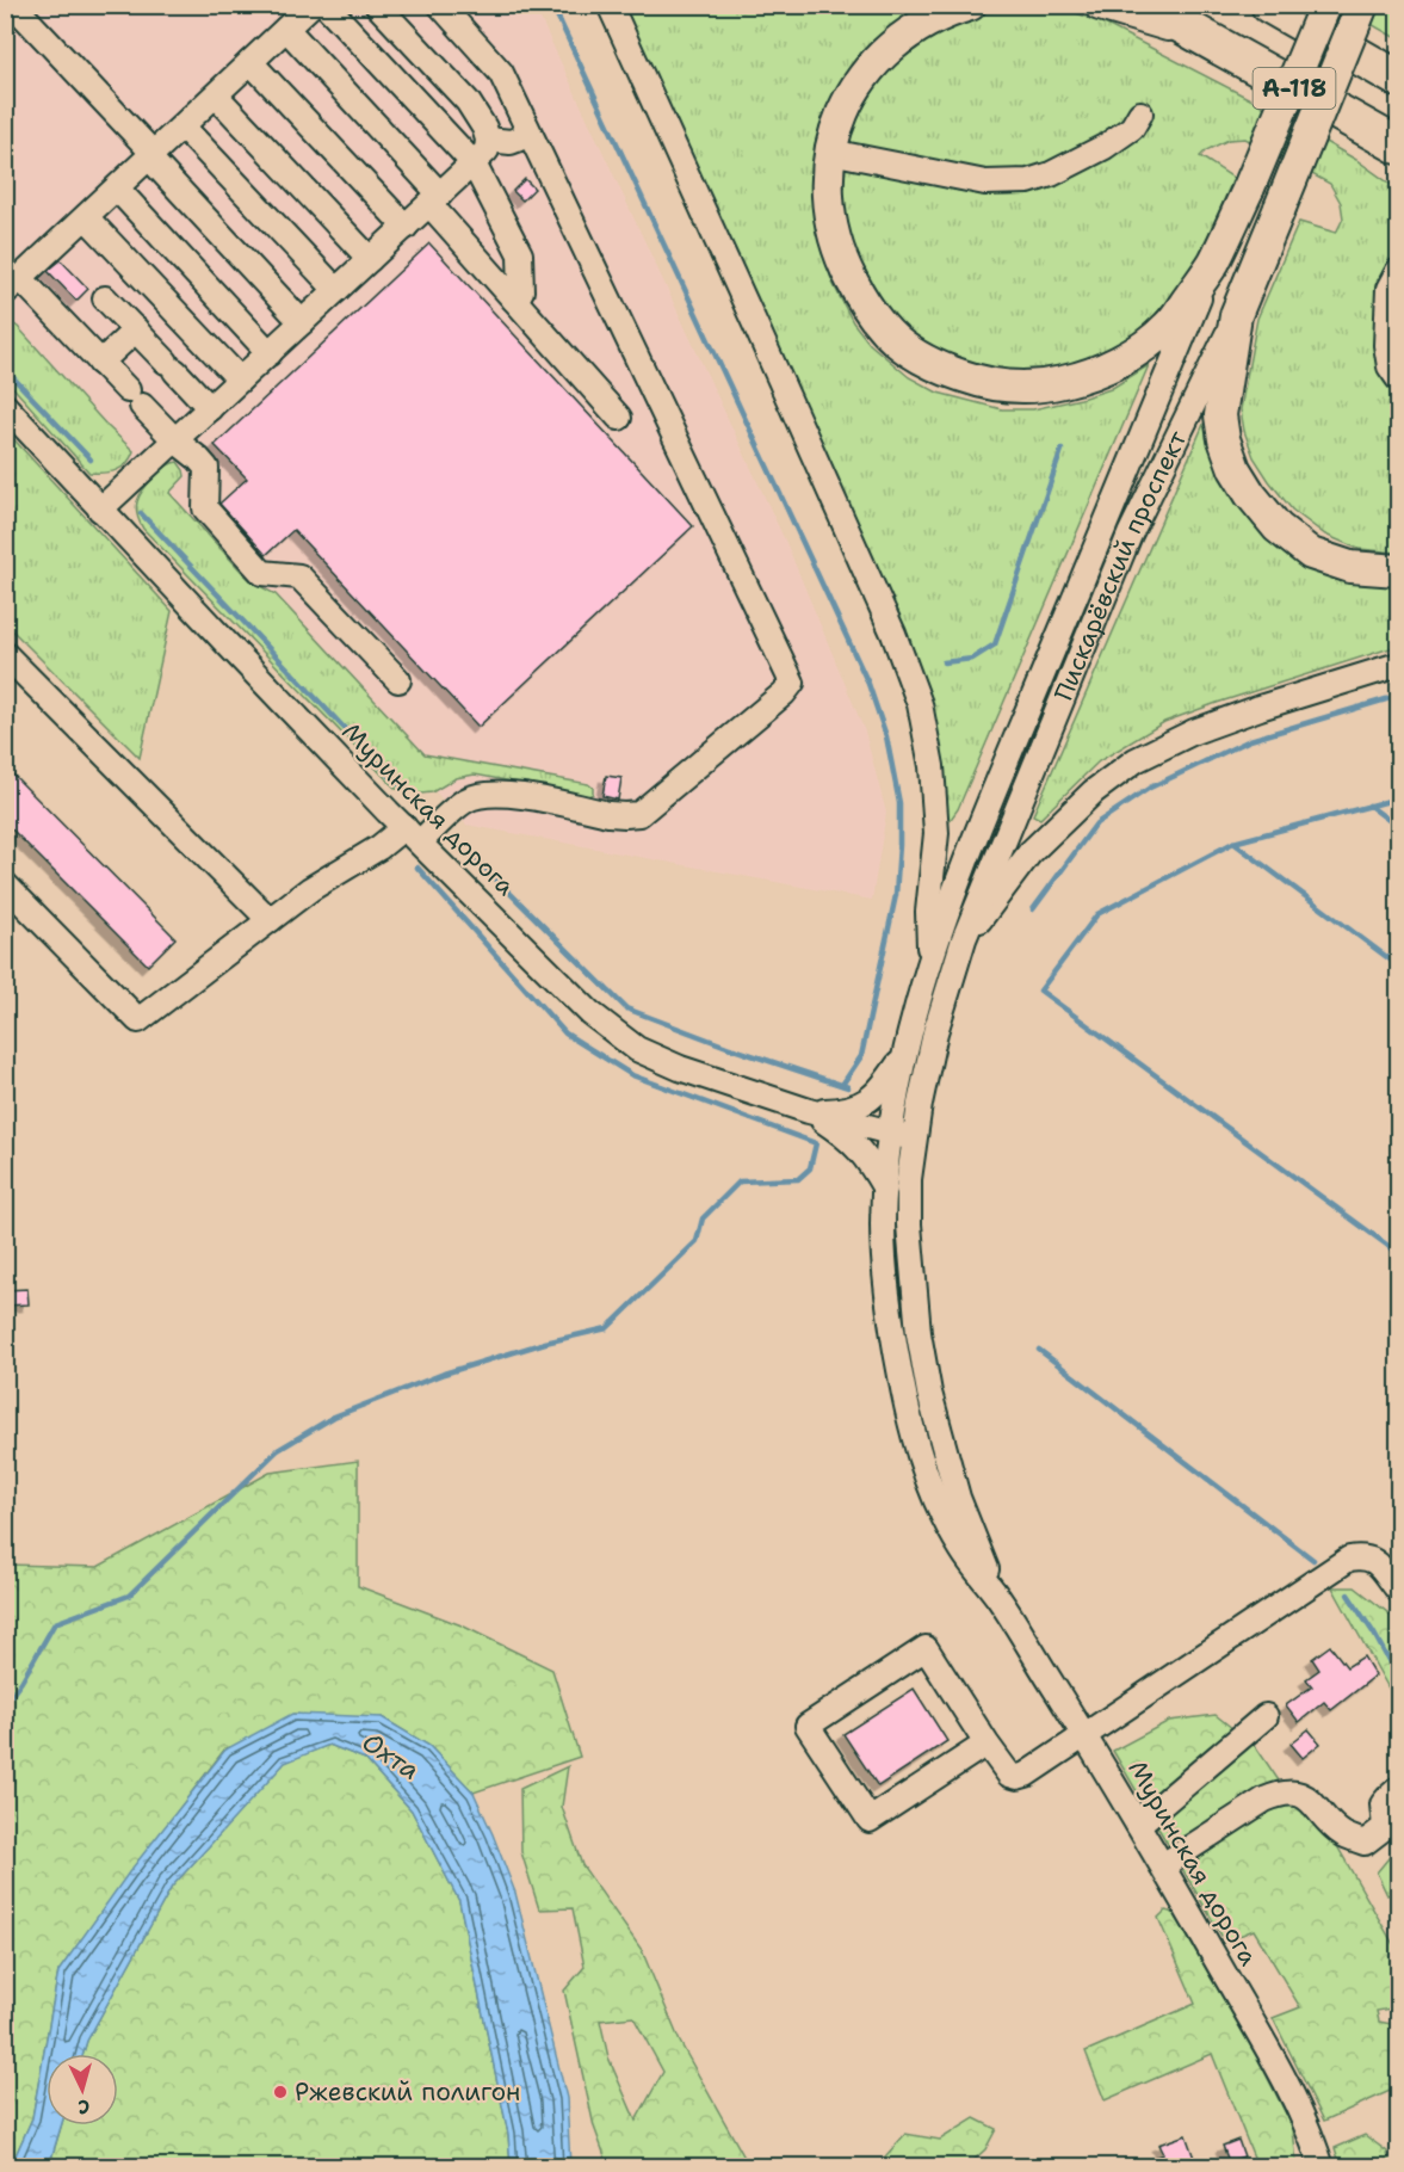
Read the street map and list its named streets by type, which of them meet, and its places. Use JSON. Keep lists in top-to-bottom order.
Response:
{
  "streets": {
    "highway": ["А-118"],
    "main road": ["Пискарёвский проспект"],
    "street": ["Муринская дорога"]
  },
  "crossings": [
    ["Пискарёвский проспект", "Муринская дорога"]
  ],
  "water": ["Охта"],
  "places": ["Ржевский полигон"],
  "north": "bottom"
}
